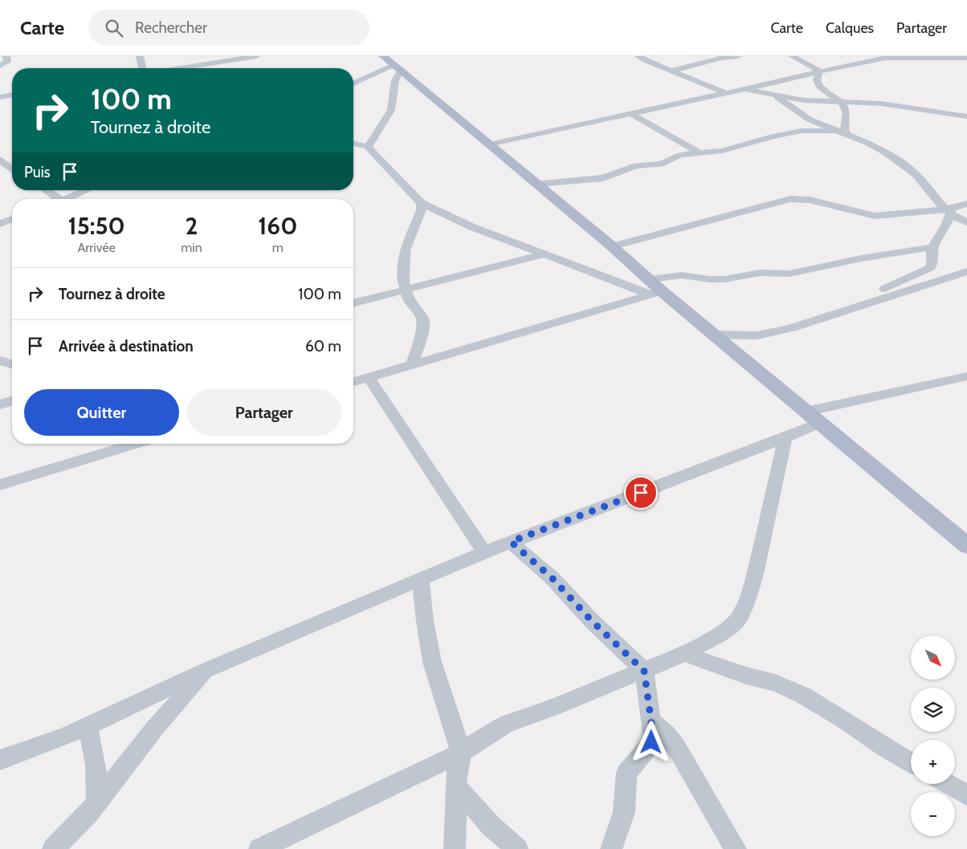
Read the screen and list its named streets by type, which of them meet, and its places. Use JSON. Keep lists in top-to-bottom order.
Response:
{
  "north": "bottom right",
  "page": {
    "header": "Carte",
    "search": "Rechercher",
    "nav": ["Carte", "Calques", "Partager"],
    "turn": ["100 m", "Tournez à droite"],
    "then": "Puis",
    "eta": [
      "15:50",
      "Arrivée",
      "2",
      "min",
      "160",
      "m"
    ],
    "list": [
      {
        "name": "Tournez à droite",
        "value": "100 m"
      },
      {
        "name": "Arrivée à destination",
        "value": "60 m"
      }
    ],
    "buttons": ["Quitter", "Partager"],
    "map_buttons": ["+", "−"]
  }
}
